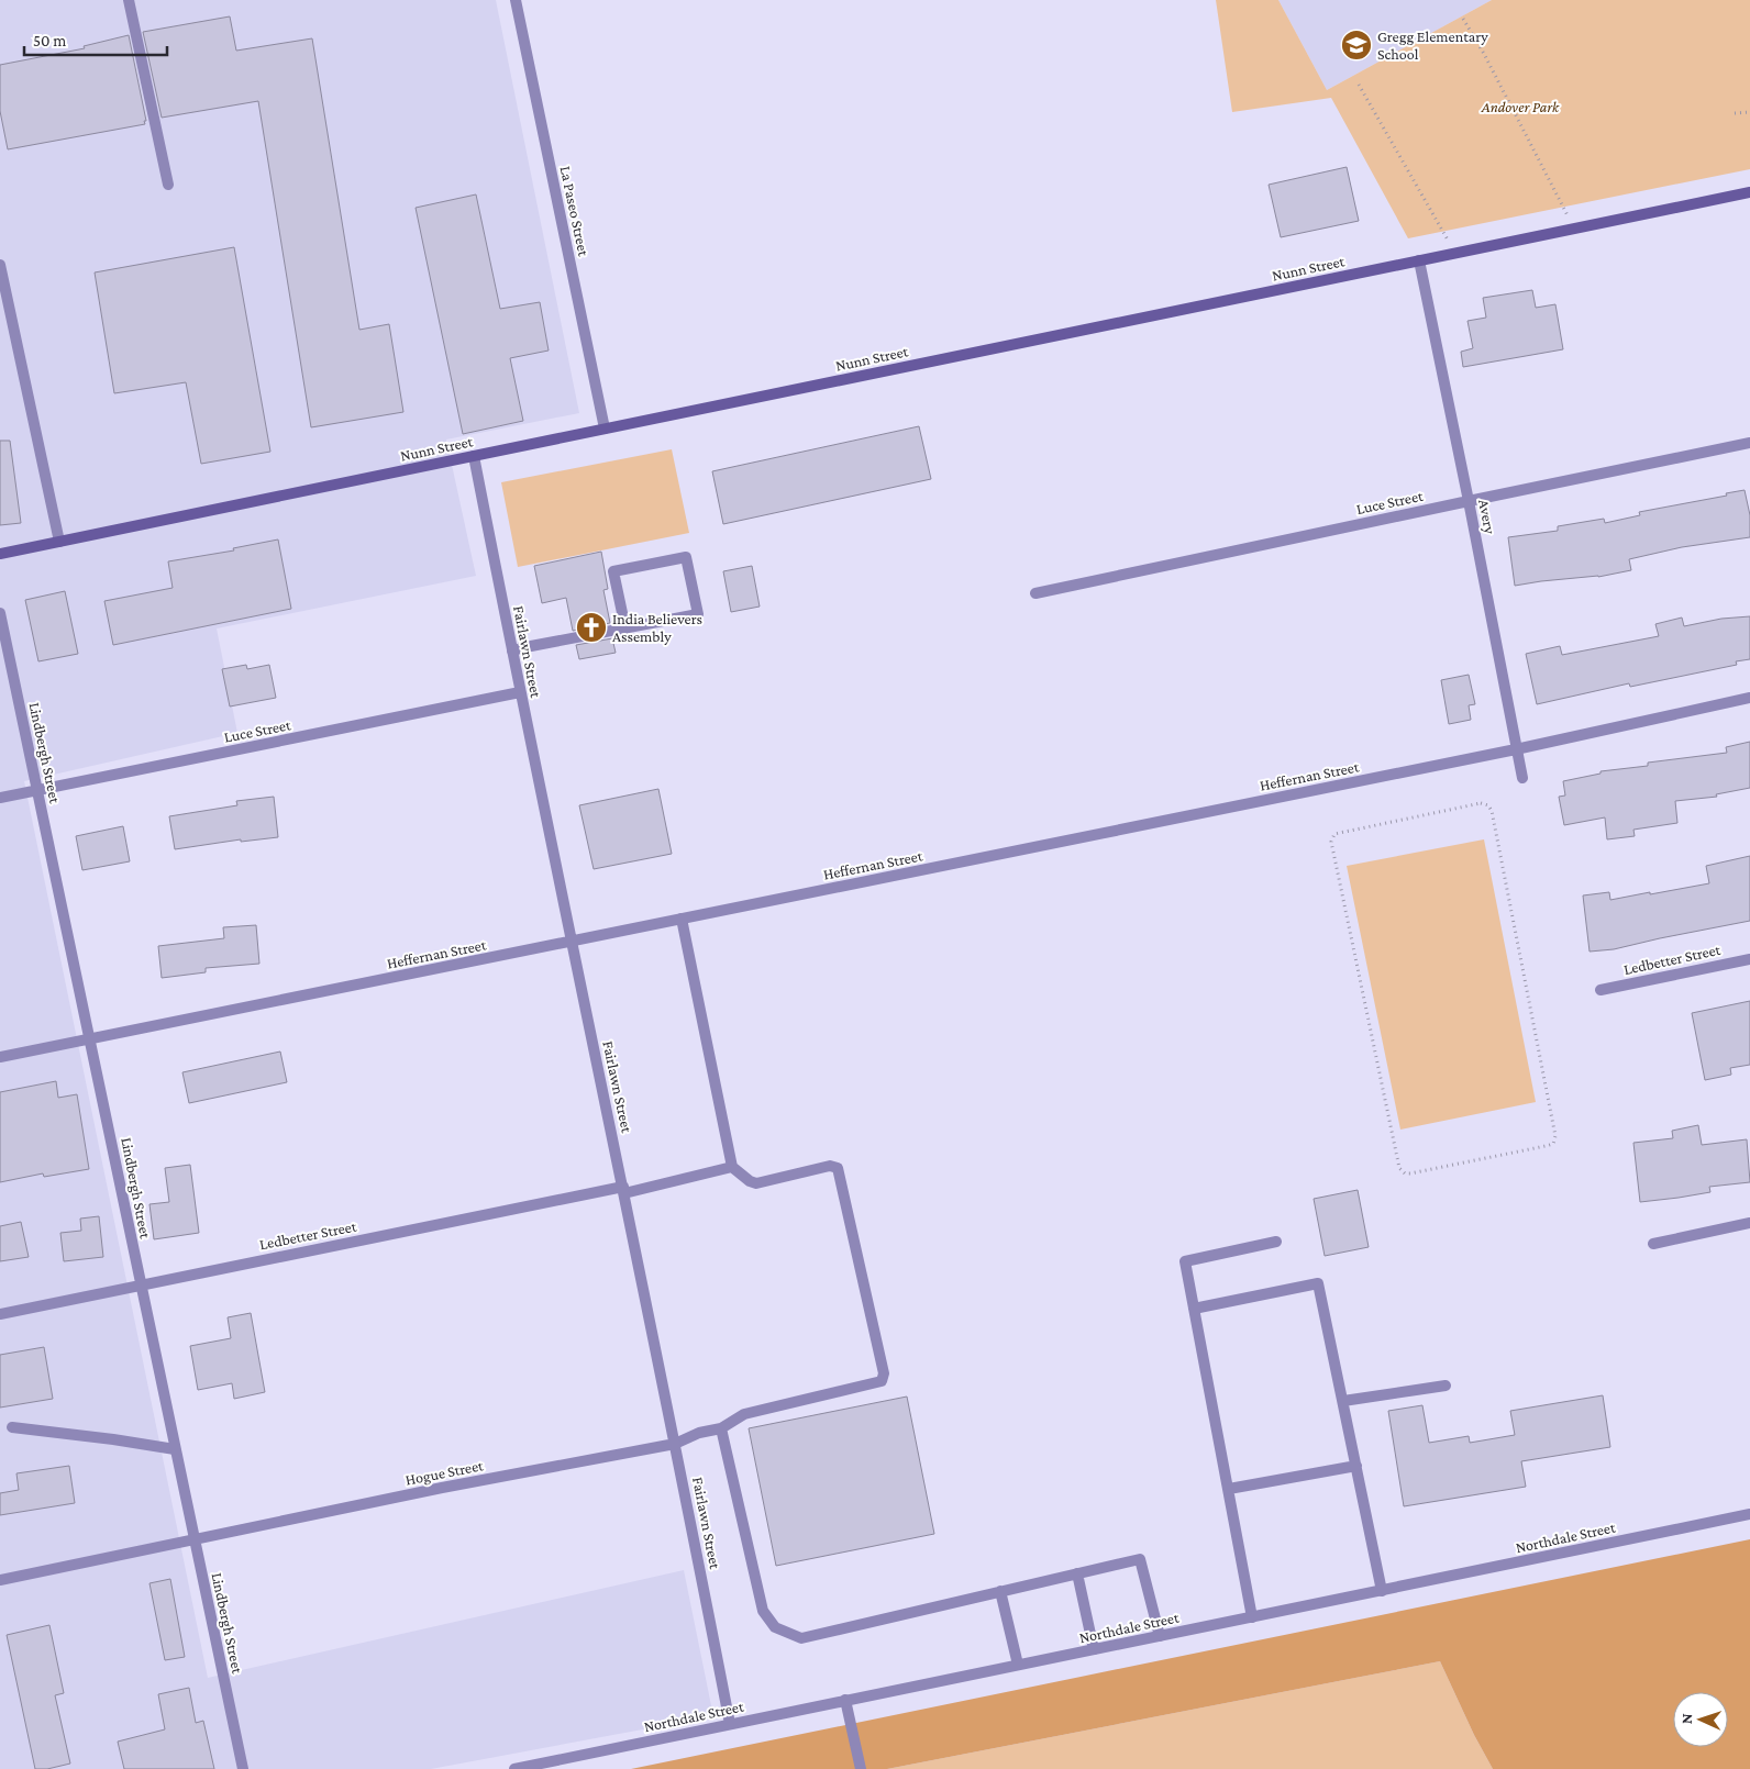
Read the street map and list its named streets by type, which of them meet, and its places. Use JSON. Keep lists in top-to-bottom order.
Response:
{
  "streets": {
    "street": [
      "La Paseo Street",
      "Nunn Street",
      "Luce Street",
      "Avery",
      "Fairlawn Street",
      "Lindbergh Street",
      "Heffernan Street",
      "Ledbetter Street",
      "Hogue Street",
      "Northdale Street"
    ]
  },
  "crossings": [
    ["La Paseo Street", "Nunn Street"],
    ["Nunn Street", "Avery"],
    ["Nunn Street", "Fairlawn Street"],
    ["Luce Street", "Avery"],
    ["Luce Street", "Fairlawn Street"],
    ["Luce Street", "Lindbergh Street"],
    ["Avery", "Heffernan Street"],
    ["Fairlawn Street", "Heffernan Street"],
    ["Fairlawn Street", "Ledbetter Street"],
    ["Fairlawn Street", "Hogue Street"],
    ["Fairlawn Street", "Northdale Street"],
    ["Lindbergh Street", "Heffernan Street"],
    ["Lindbergh Street", "Ledbetter Street"],
    ["Lindbergh Street", "Hogue Street"],
    ["Ledbetter Street", "Hogue Street"]
  ],
  "parks": ["Andover Park"],
  "places": {
    "school or university": ["Gregg Elementary School"],
    "church": ["India Believers Assembly"]
  },
  "scale_bar": "50 m",
  "north": "left"
}
